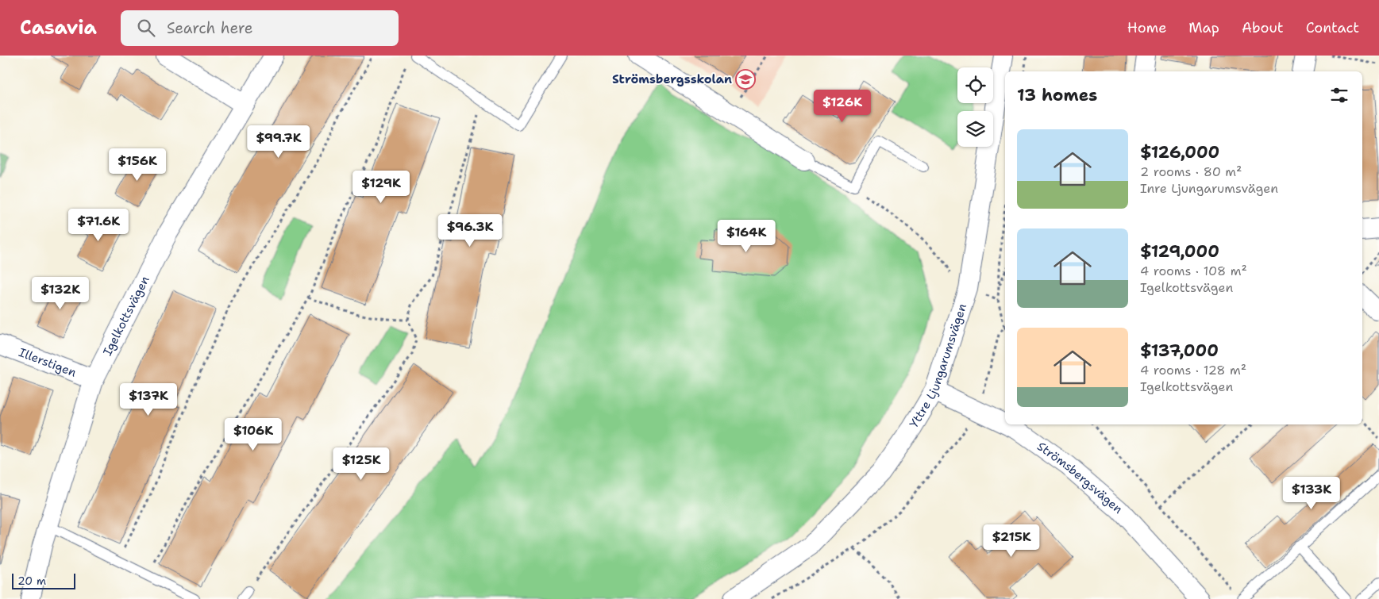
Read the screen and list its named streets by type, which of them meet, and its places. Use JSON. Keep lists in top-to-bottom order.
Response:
{
  "streets": {
    "street": [
      "Igelkottsvägen",
      "Illerstigen",
      "Yttre Ljungarumsvägen",
      "Strömsbergsvägen"
    ]
  },
  "crossings": [
    ["Igelkottsvägen", "Illerstigen"],
    ["Yttre Ljungarumsvägen", "Strömsbergsvägen"]
  ],
  "places": {
    "school or university": ["Strömsbergsskolan"]
  },
  "scale_bar": "20 m",
  "page": {
    "header": "Casavia",
    "search": "Search here",
    "nav": [
      "Home",
      "Map",
      "About",
      "Contact"
    ],
    "heading": "13 homes",
    "price": [
      "$126K",
      "$99.7K",
      "$156K",
      "$129K",
      "$71.6K",
      "$96.3K",
      "$164K",
      "$132K",
      "$137K",
      "$106K",
      "$125K",
      "$133K",
      "$215K"
    ],
    "list": [
      {
        "name": "$126,000",
        "note": "2 rooms · 80 m² · Inre Ljungarumsvägen"
      },
      {
        "name": "$129,000",
        "note": "4 rooms · 108 m² · Igelkottsvägen"
      },
      {
        "name": "$137,000",
        "note": "4 rooms · 128 m² · Igelkottsvägen"
      }
    ],
    "scale": "20 m"
  }
}
